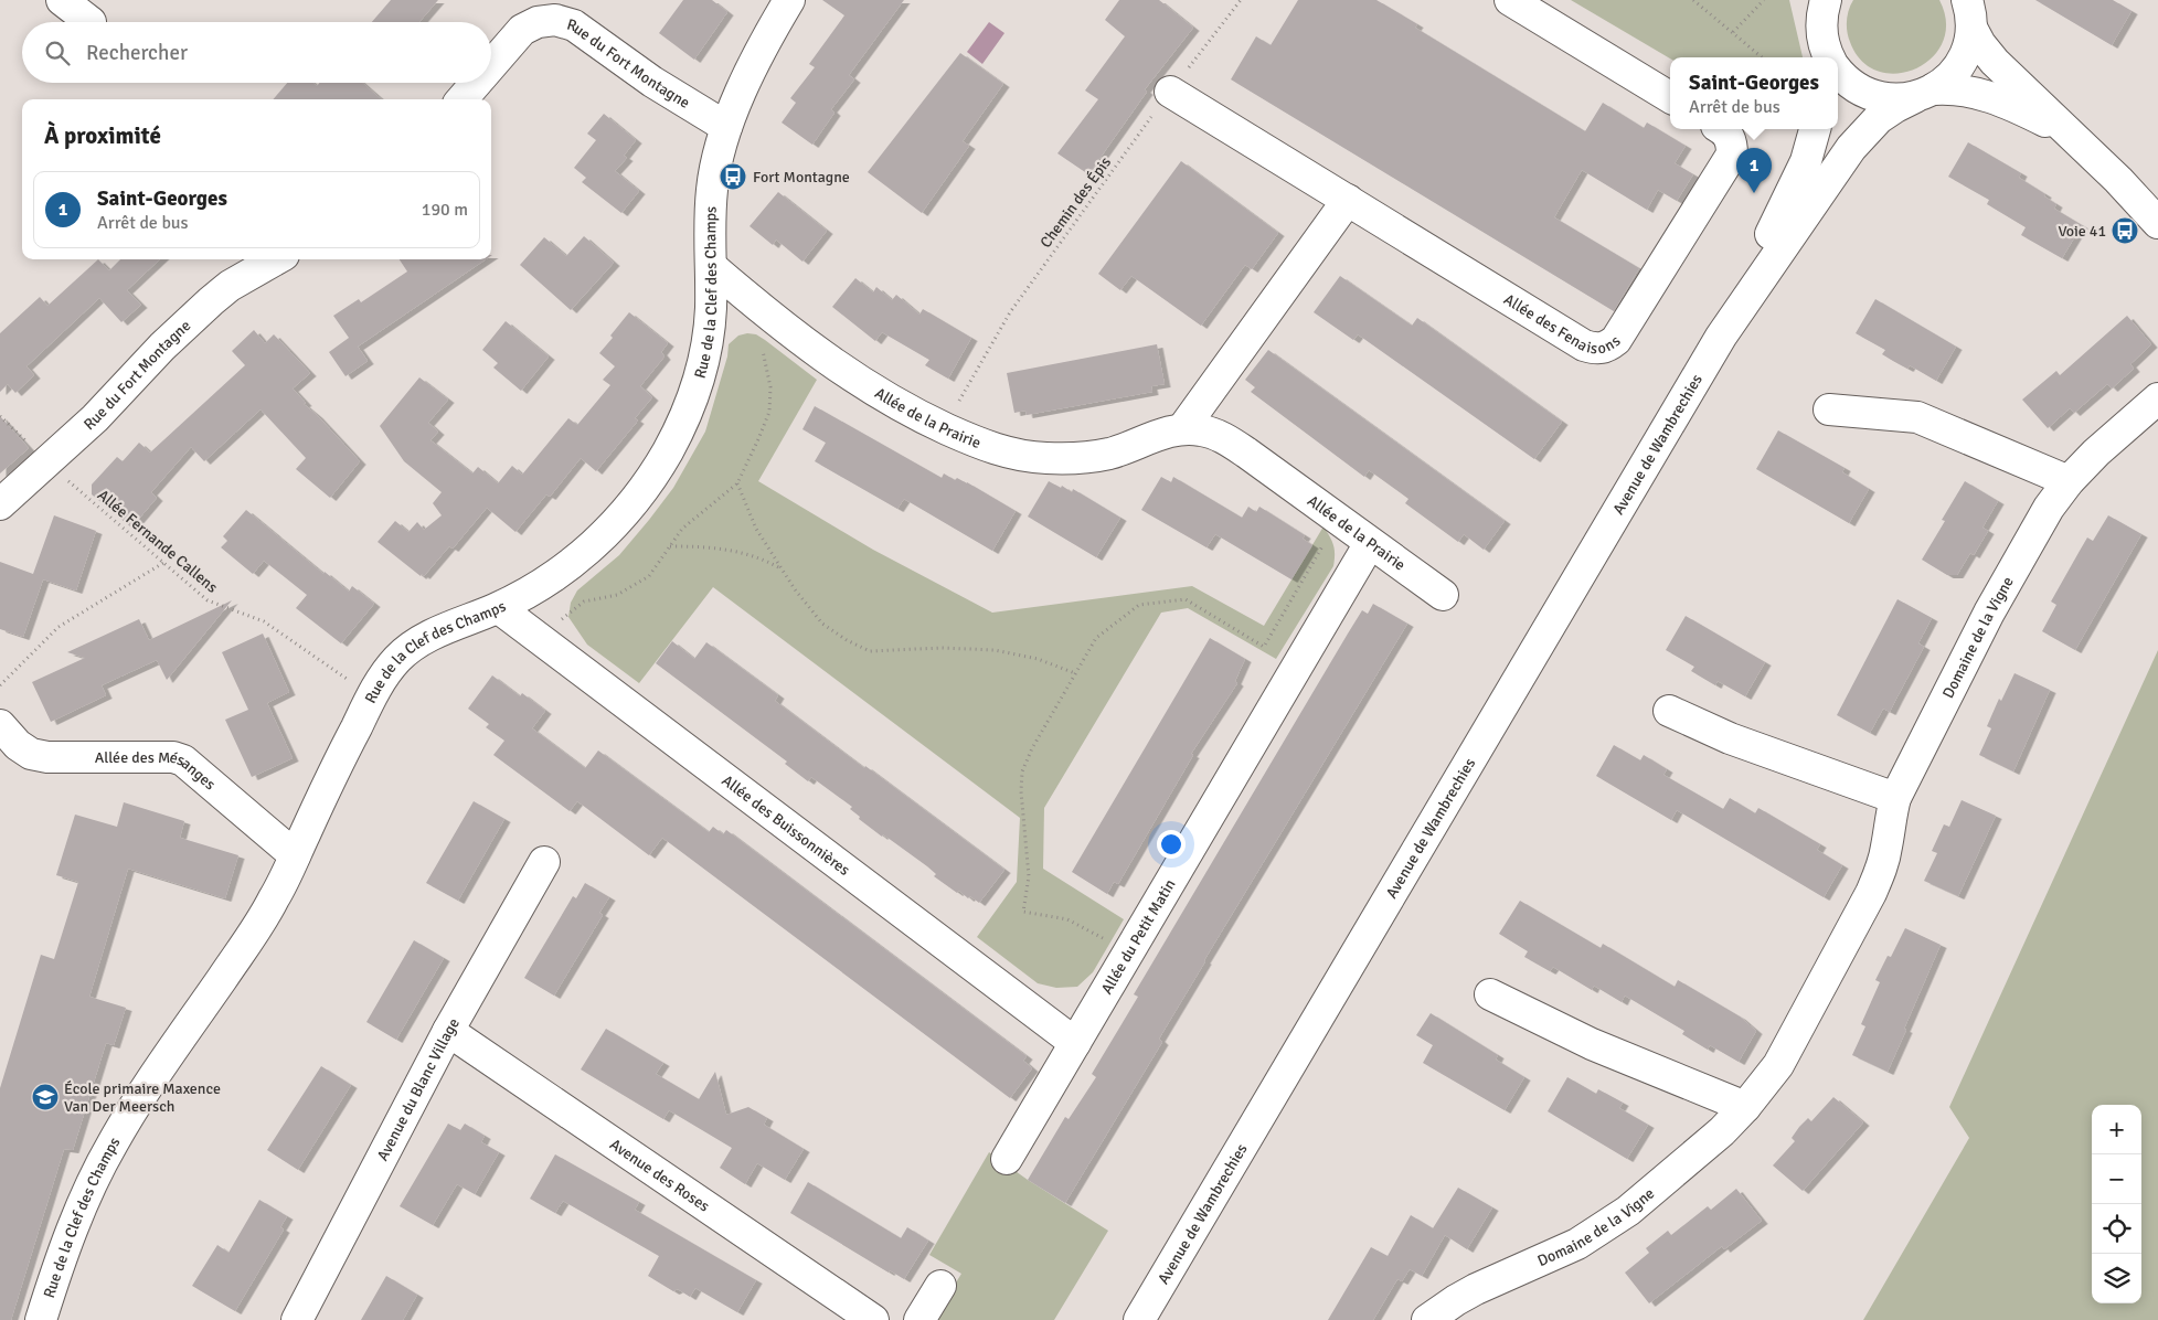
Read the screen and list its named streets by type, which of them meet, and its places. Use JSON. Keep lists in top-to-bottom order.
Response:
{
  "streets": {
    "street": [
      "Rue du Fort Montagne",
      "Rue de la Clef des Champs",
      "Allée des Fenaisons",
      "Allée de la Prairie",
      "Avenue de Wambrechies",
      "Domaine de la Vigne",
      "Allée des Mésanges",
      "Allée des Buissonnières",
      "Allée du Petit Matin",
      "Avenue du Blanc Village",
      "Avenue des Roses"
    ],
    "path": ["Chemin des Épis", "Allée Fernande Callens"]
  },
  "crossings": [
    ["Rue du Fort Montagne", "Rue de la Clef des Champs"],
    ["Rue du Fort Montagne", "Allée Fernande Callens"],
    ["Chemin des Épis", "Allée des Fenaisons"],
    ["Chemin des Épis", "Allée de la Prairie"],
    ["Rue de la Clef des Champs", "Allée de la Prairie"],
    ["Rue de la Clef des Champs", "Allée Fernande Callens"],
    ["Rue de la Clef des Champs", "Allée des Mésanges"],
    ["Rue de la Clef des Champs", "Allée des Buissonnières"],
    ["Allée de la Prairie", "Allée du Petit Matin"],
    ["Allée des Buissonnières", "Allée du Petit Matin"],
    ["Avenue du Blanc Village", "Avenue des Roses"]
  ],
  "places": {
    "bus stop": ["Fort Montagne", "Voie 41"],
    "school or university": ["École primaire Maxence Van Der Meersch"]
  },
  "page": {
    "search": "Rechercher",
    "popup": ["Saint-Georges", "Arrêt de bus"],
    "heading": "À proximité",
    "pins": "1",
    "list": [
      {
        "mark": "1",
        "name": "Saint-Georges",
        "note": "Arrêt de bus",
        "value": "190 m"
      }
    ],
    "map_buttons": ["+", "−"]
  }
}
